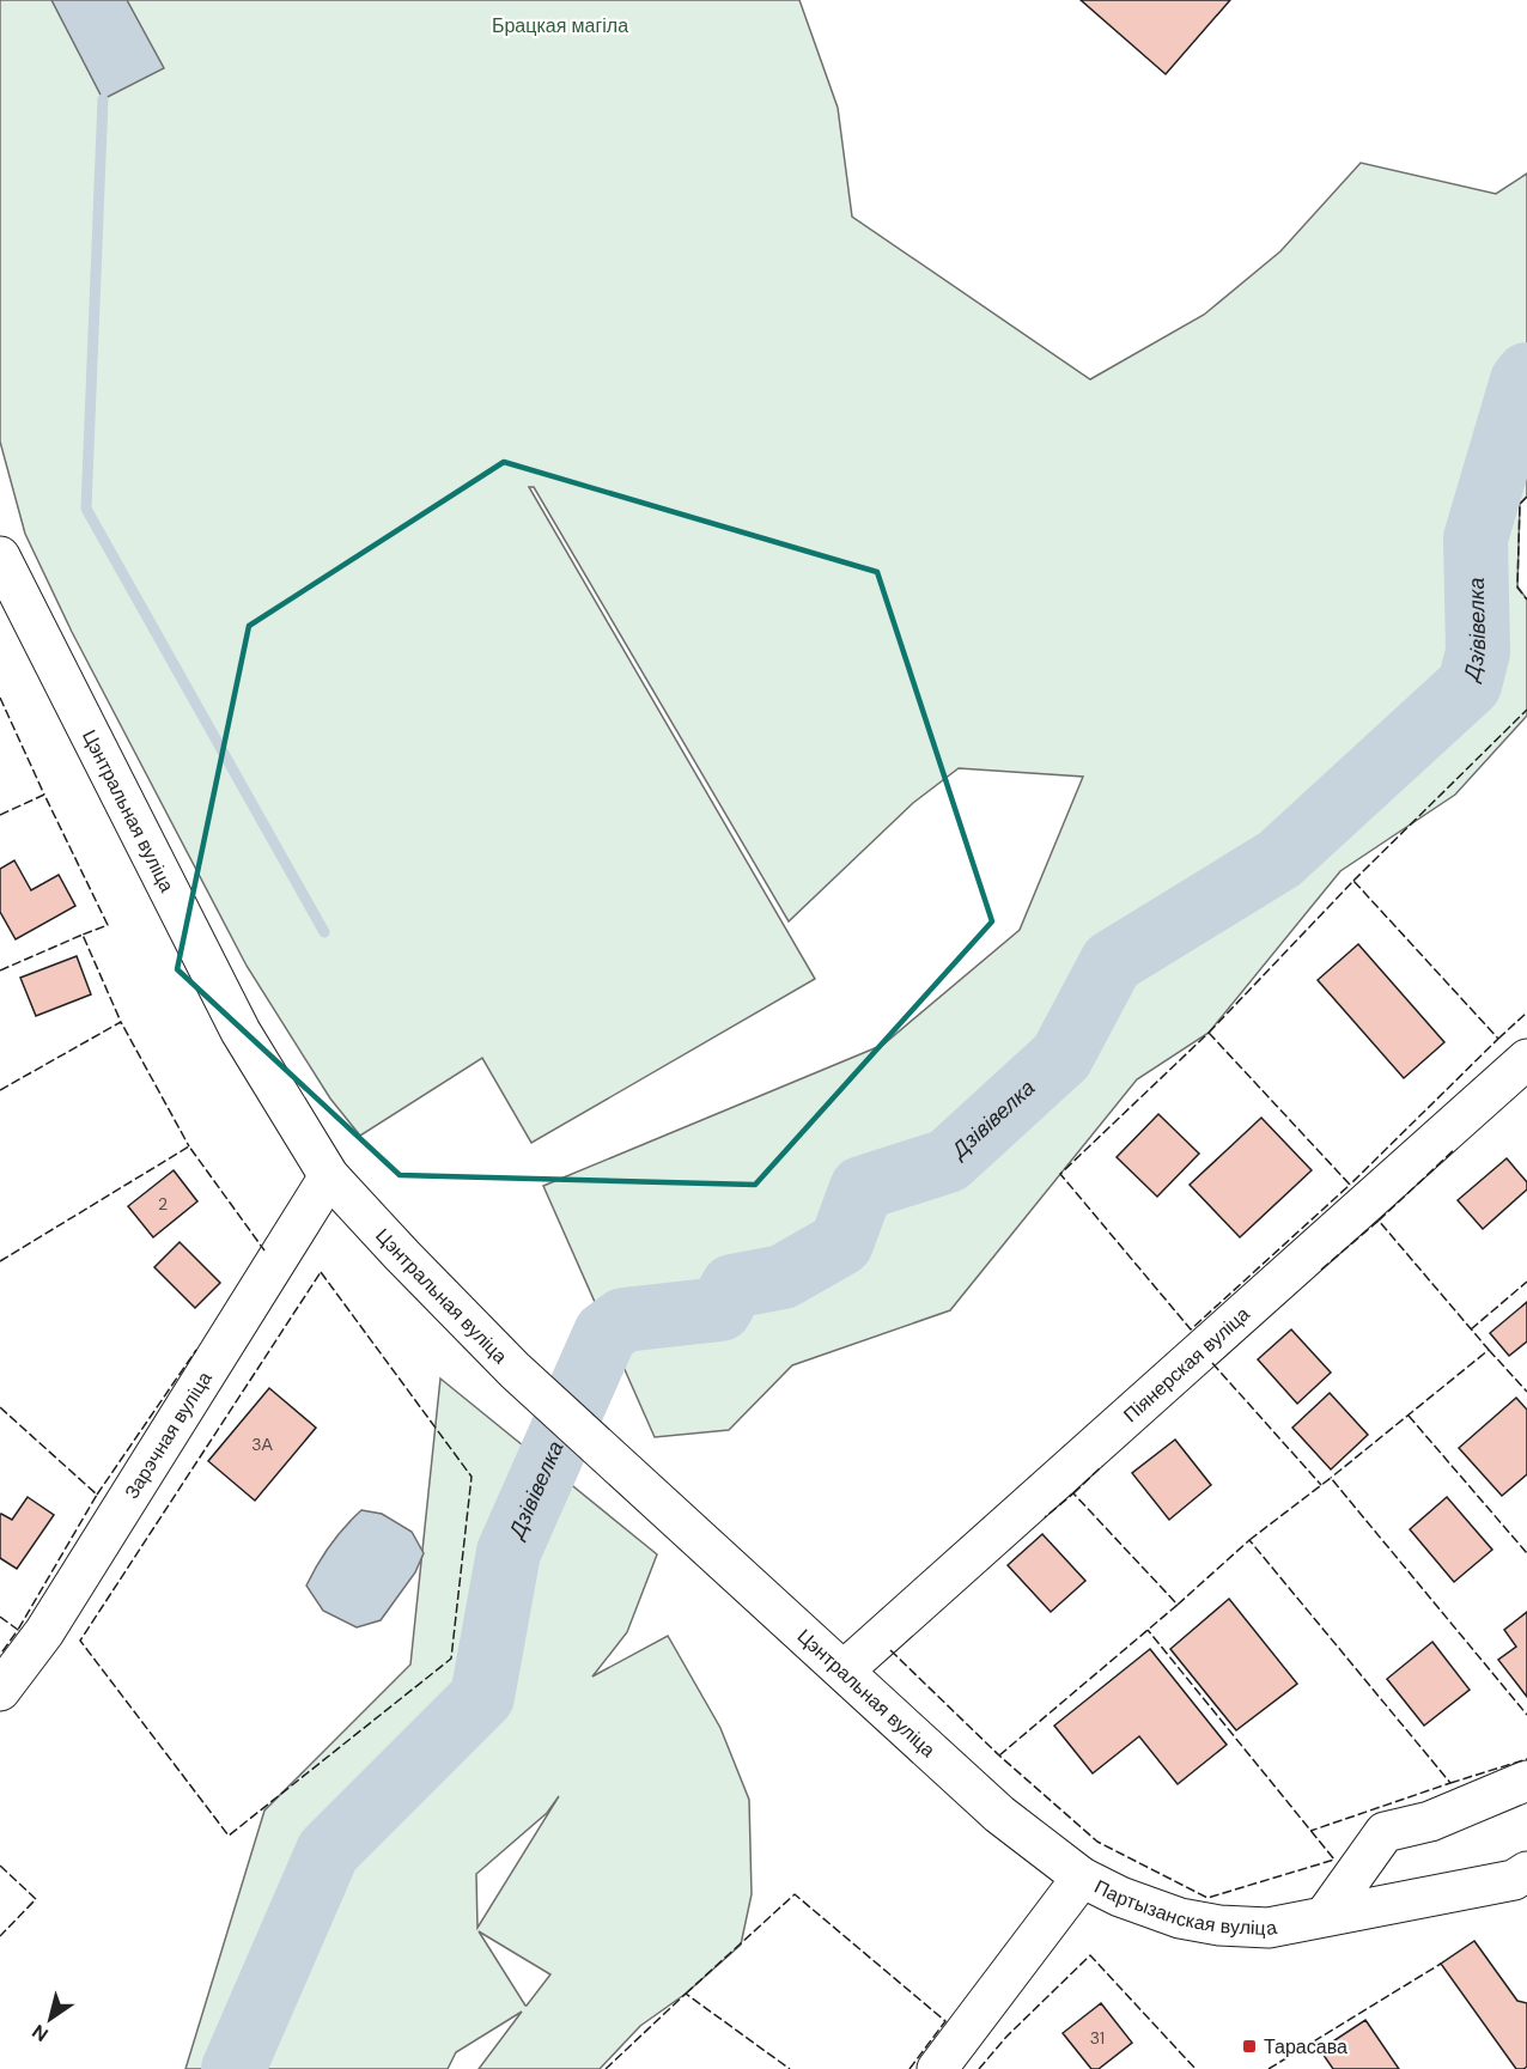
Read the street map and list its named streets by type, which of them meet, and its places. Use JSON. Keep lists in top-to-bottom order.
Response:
{
  "streets": {
    "street": [
      "Цэнтральная вуліца",
      "Піянерская вуліца",
      "Зарэчная вуліца",
      "Партызанская вуліца"
    ]
  },
  "crossings": [
    ["Цэнтральная вуліца", "Піянерская вуліца"],
    ["Цэнтральная вуліца", "Зарэчная вуліца"],
    ["Цэнтральная вуліца", "Партызанская вуліца"]
  ],
  "water": ["Дзівівелка"],
  "parks": ["Брацкая магіла"],
  "places": {
    "transit": ["Тарасава"]
  },
  "house_numbers": ["2", "3А", "31"],
  "north": "bottom left"
}
